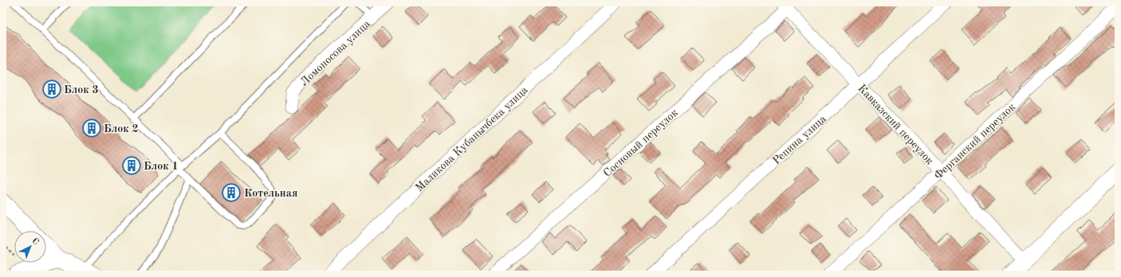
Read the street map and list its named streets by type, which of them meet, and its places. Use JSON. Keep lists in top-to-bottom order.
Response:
{
  "streets": {
    "street": [
      "Ломоносова улица",
      "Кавказский переулок",
      "Маликова Кубанычбека улица",
      "Репина улица",
      "Ферганский переулок",
      "Сосновый переулок"
    ]
  },
  "crossings": [
    ["Кавказский переулок", "Репина улица"],
    ["Кавказский переулок", "Ферганский переулок"],
    ["Кавказский переулок", "Сосновый переулок"]
  ],
  "places": {
    "building": [
      "Блок 3",
      "Блок 2",
      "Блок 1",
      "Котельная"
    ]
  },
  "north": "top right"
}
